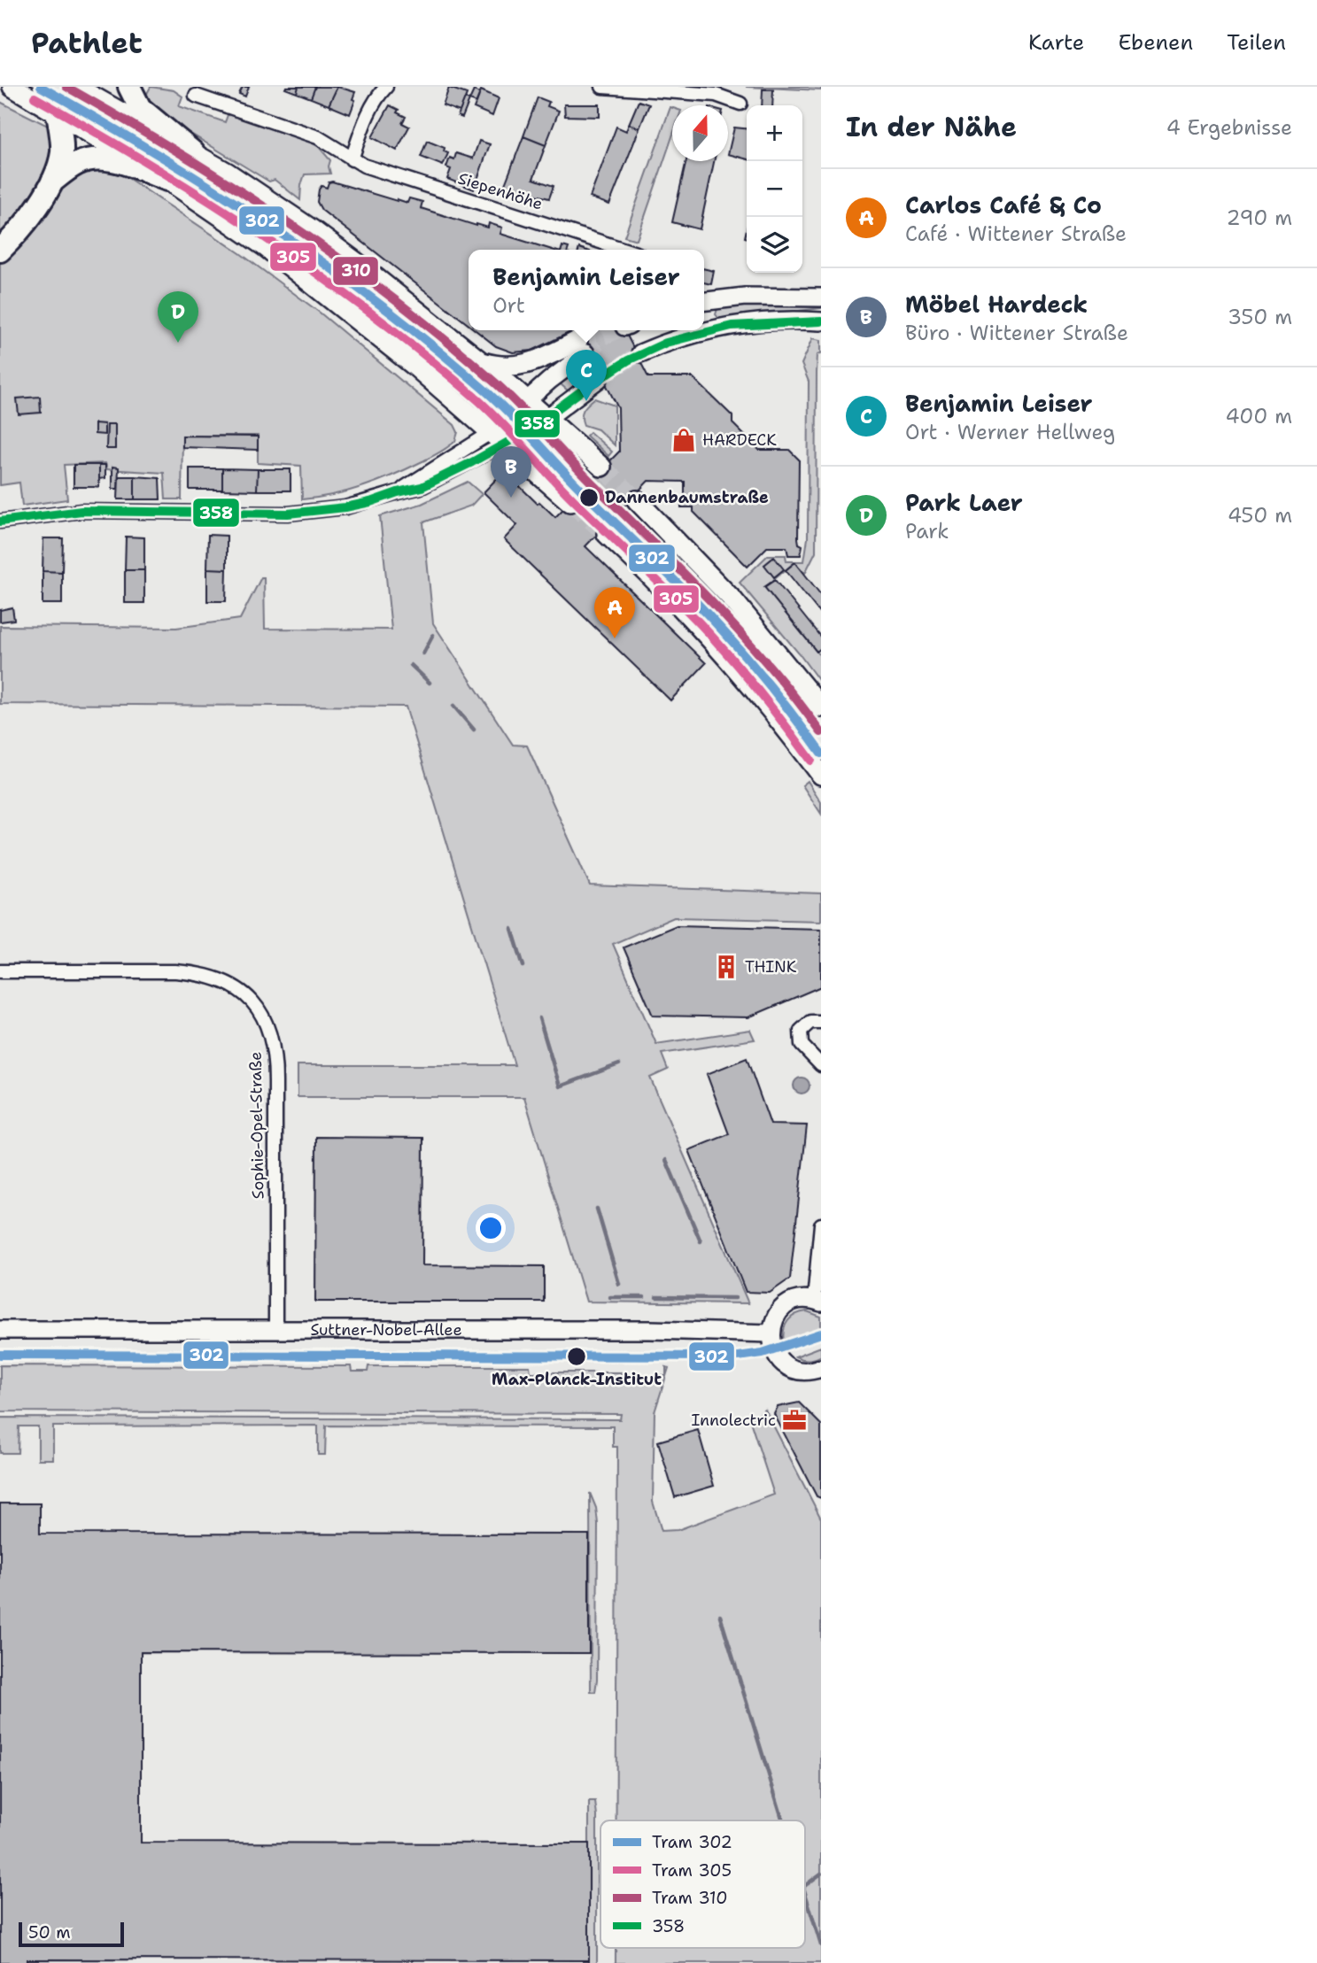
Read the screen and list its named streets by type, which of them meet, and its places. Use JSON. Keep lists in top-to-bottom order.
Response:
{
  "streets": {
    "street": ["Siepenhöhe", "Sophie-Opel-Straße", "Suttner-Nobel-Allee"]
  },
  "crossings": [
    ["Sophie-Opel-Straße", "Suttner-Nobel-Allee"]
  ],
  "places": {
    "shop": ["HARDECK"],
    "other": ["Dannenbaumstraße", "Max-Planck-Institut"],
    "building": ["THINK"],
    "office": ["Innolectric"]
  },
  "lines": [
    "tram line 302",
    "tram line 310",
    "tram line 305",
    "transit line 358"
  ],
  "legend": [
    "Tram 302",
    "Tram 305",
    "Tram 310",
    "358"
  ],
  "scale_bar": "50 m",
  "north": "top",
  "page": {
    "header": "Pathlet",
    "nav": ["Karte", "Ebenen", "Teilen"],
    "heading": ["In der Nähe", "4 Ergebnisse"],
    "map_buttons": ["+", "−"],
    "list": [
      {
        "mark": "A",
        "name": "Carlos Café & Co",
        "note": "Café · Wittener Straße",
        "value": "290 m"
      },
      {
        "mark": "B",
        "name": "Möbel Hardeck",
        "note": "Büro · Wittener Straße",
        "value": "350 m"
      },
      {
        "mark": "C",
        "name": "Benjamin Leiser",
        "note": "Ort · Werner Hellweg",
        "value": "400 m"
      },
      {
        "mark": "D",
        "name": "Park Laer",
        "note": "Park",
        "value": "450 m"
      }
    ],
    "popup": ["Benjamin Leiser", "Ort"],
    "pins": [
      "D",
      "C",
      "B",
      "A"
    ],
    "scale": "50 m"
  }
}
